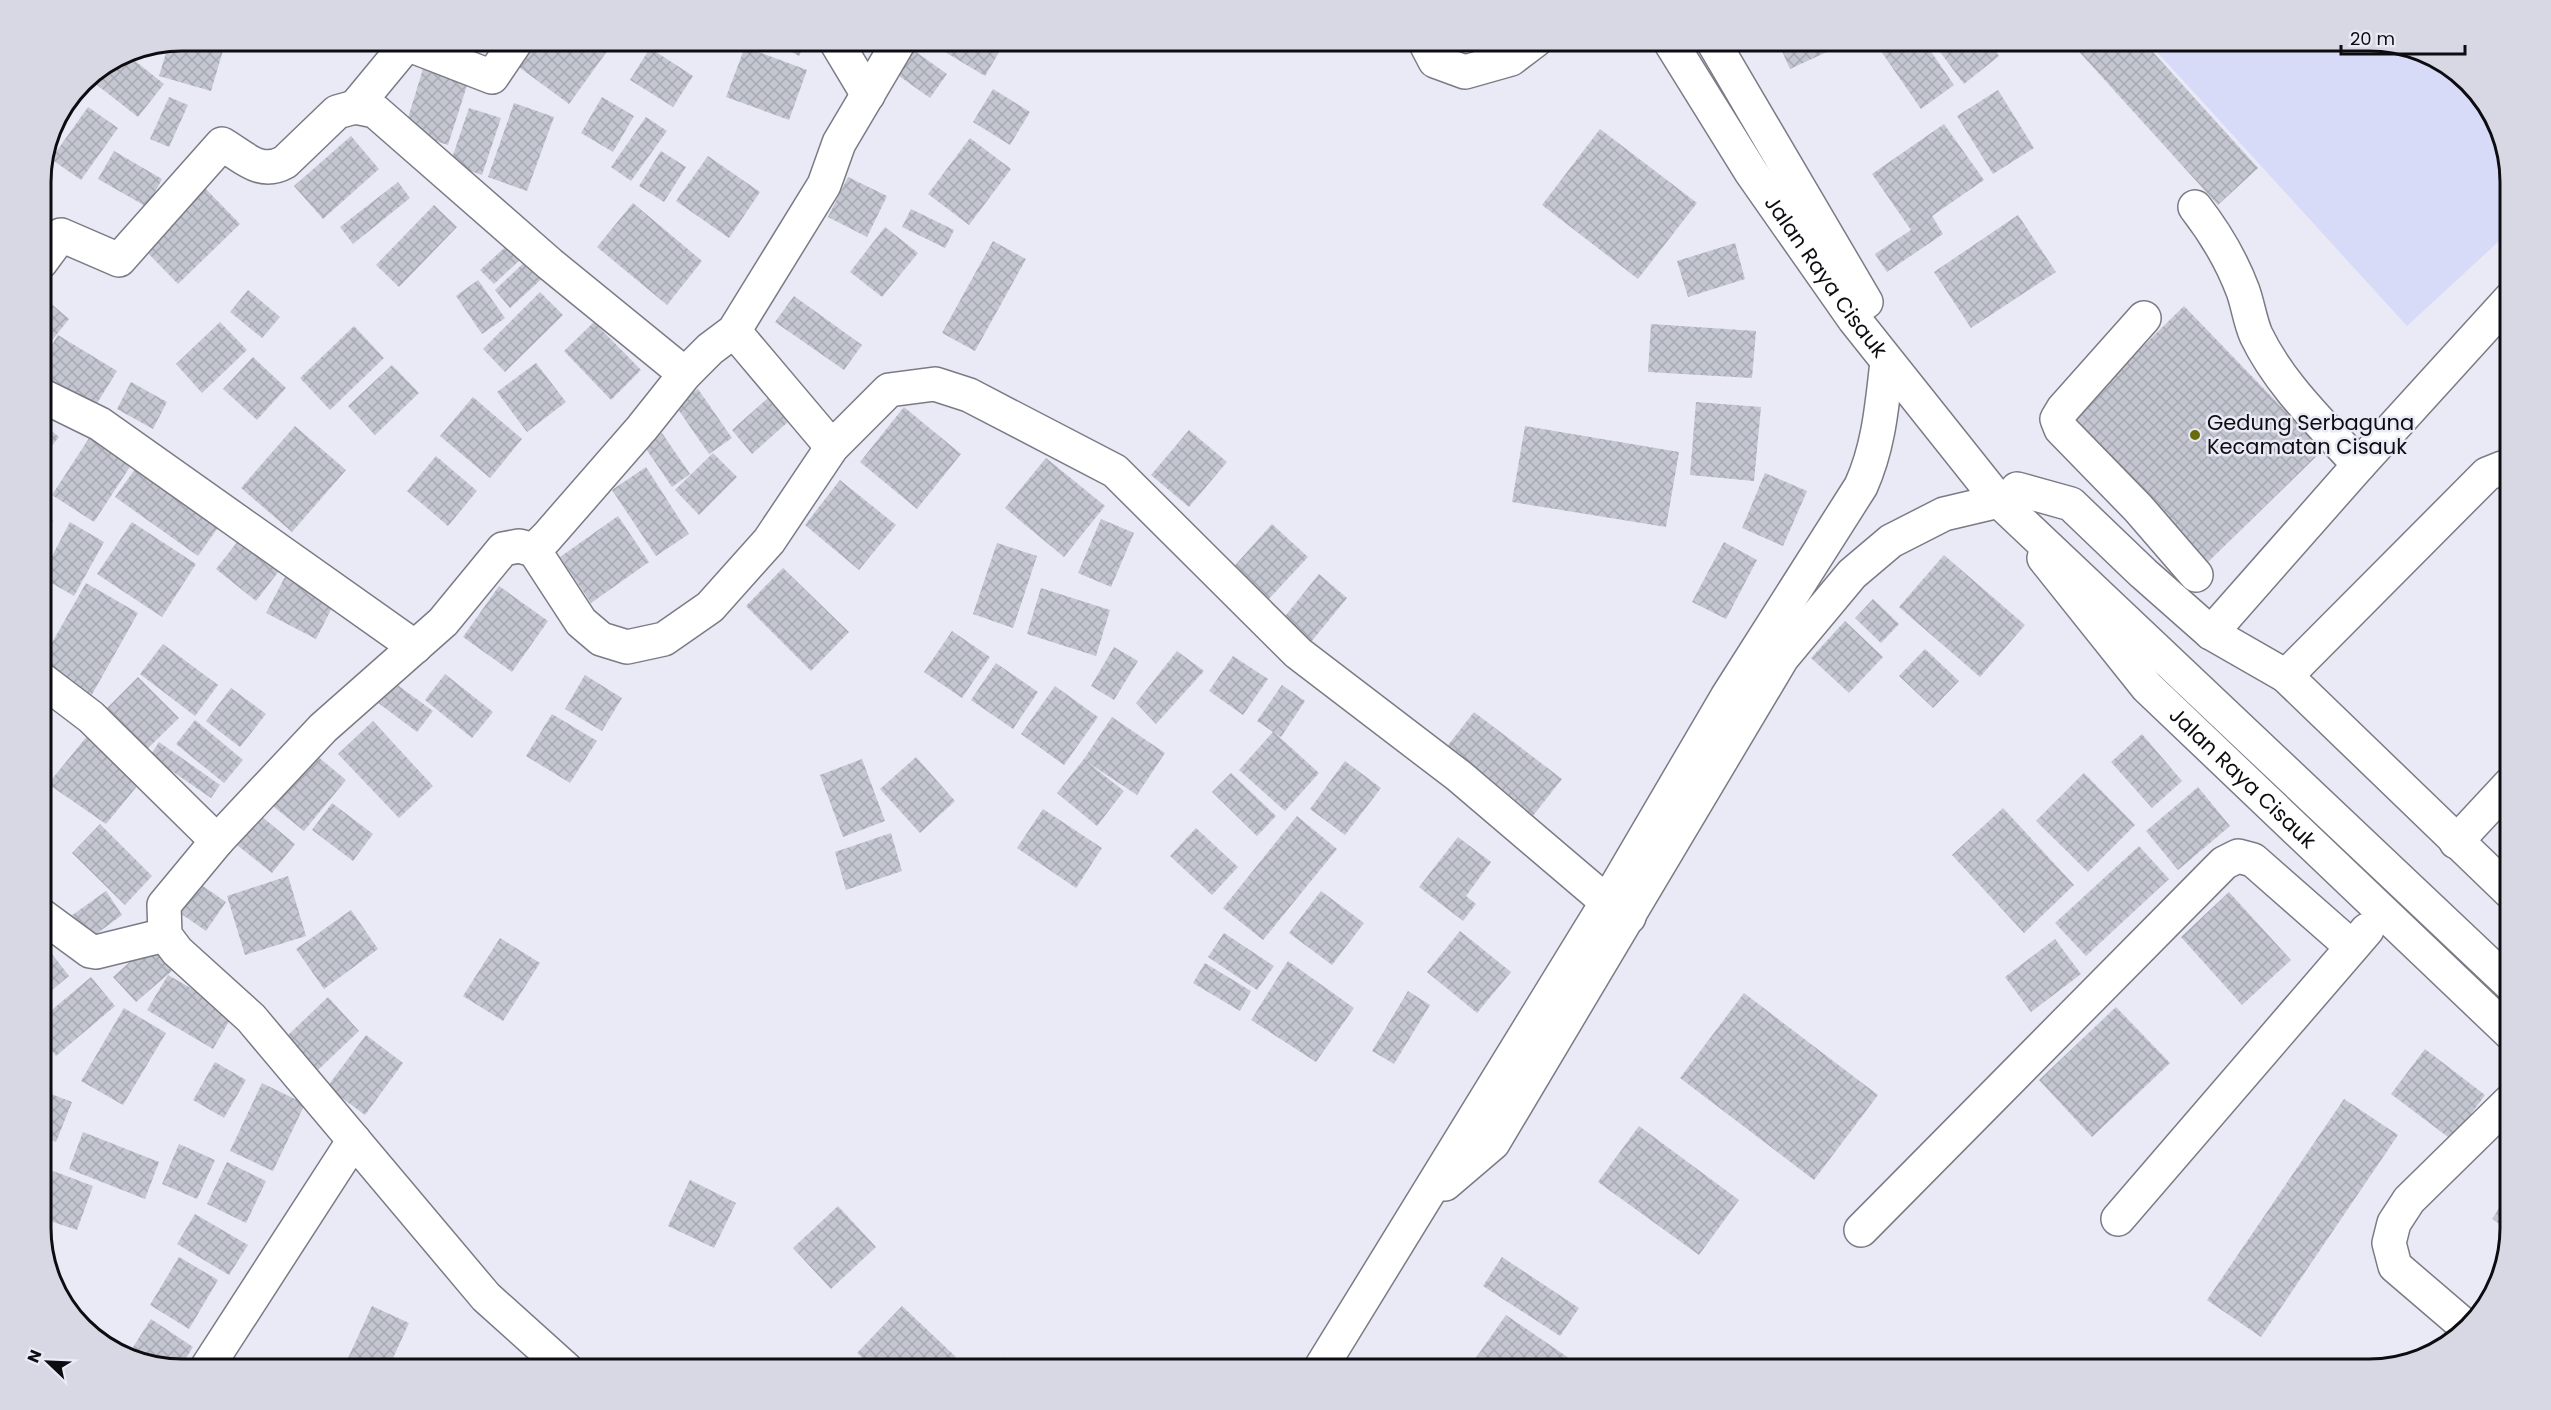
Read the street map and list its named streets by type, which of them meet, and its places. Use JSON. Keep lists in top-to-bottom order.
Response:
{
  "streets": {
    "street": ["Jalan Raya Cisauk"]
  },
  "places": ["Gedung Serbaguna Kecamatan Cisauk"],
  "scale_bar": "20 m",
  "north": "top left"
}
